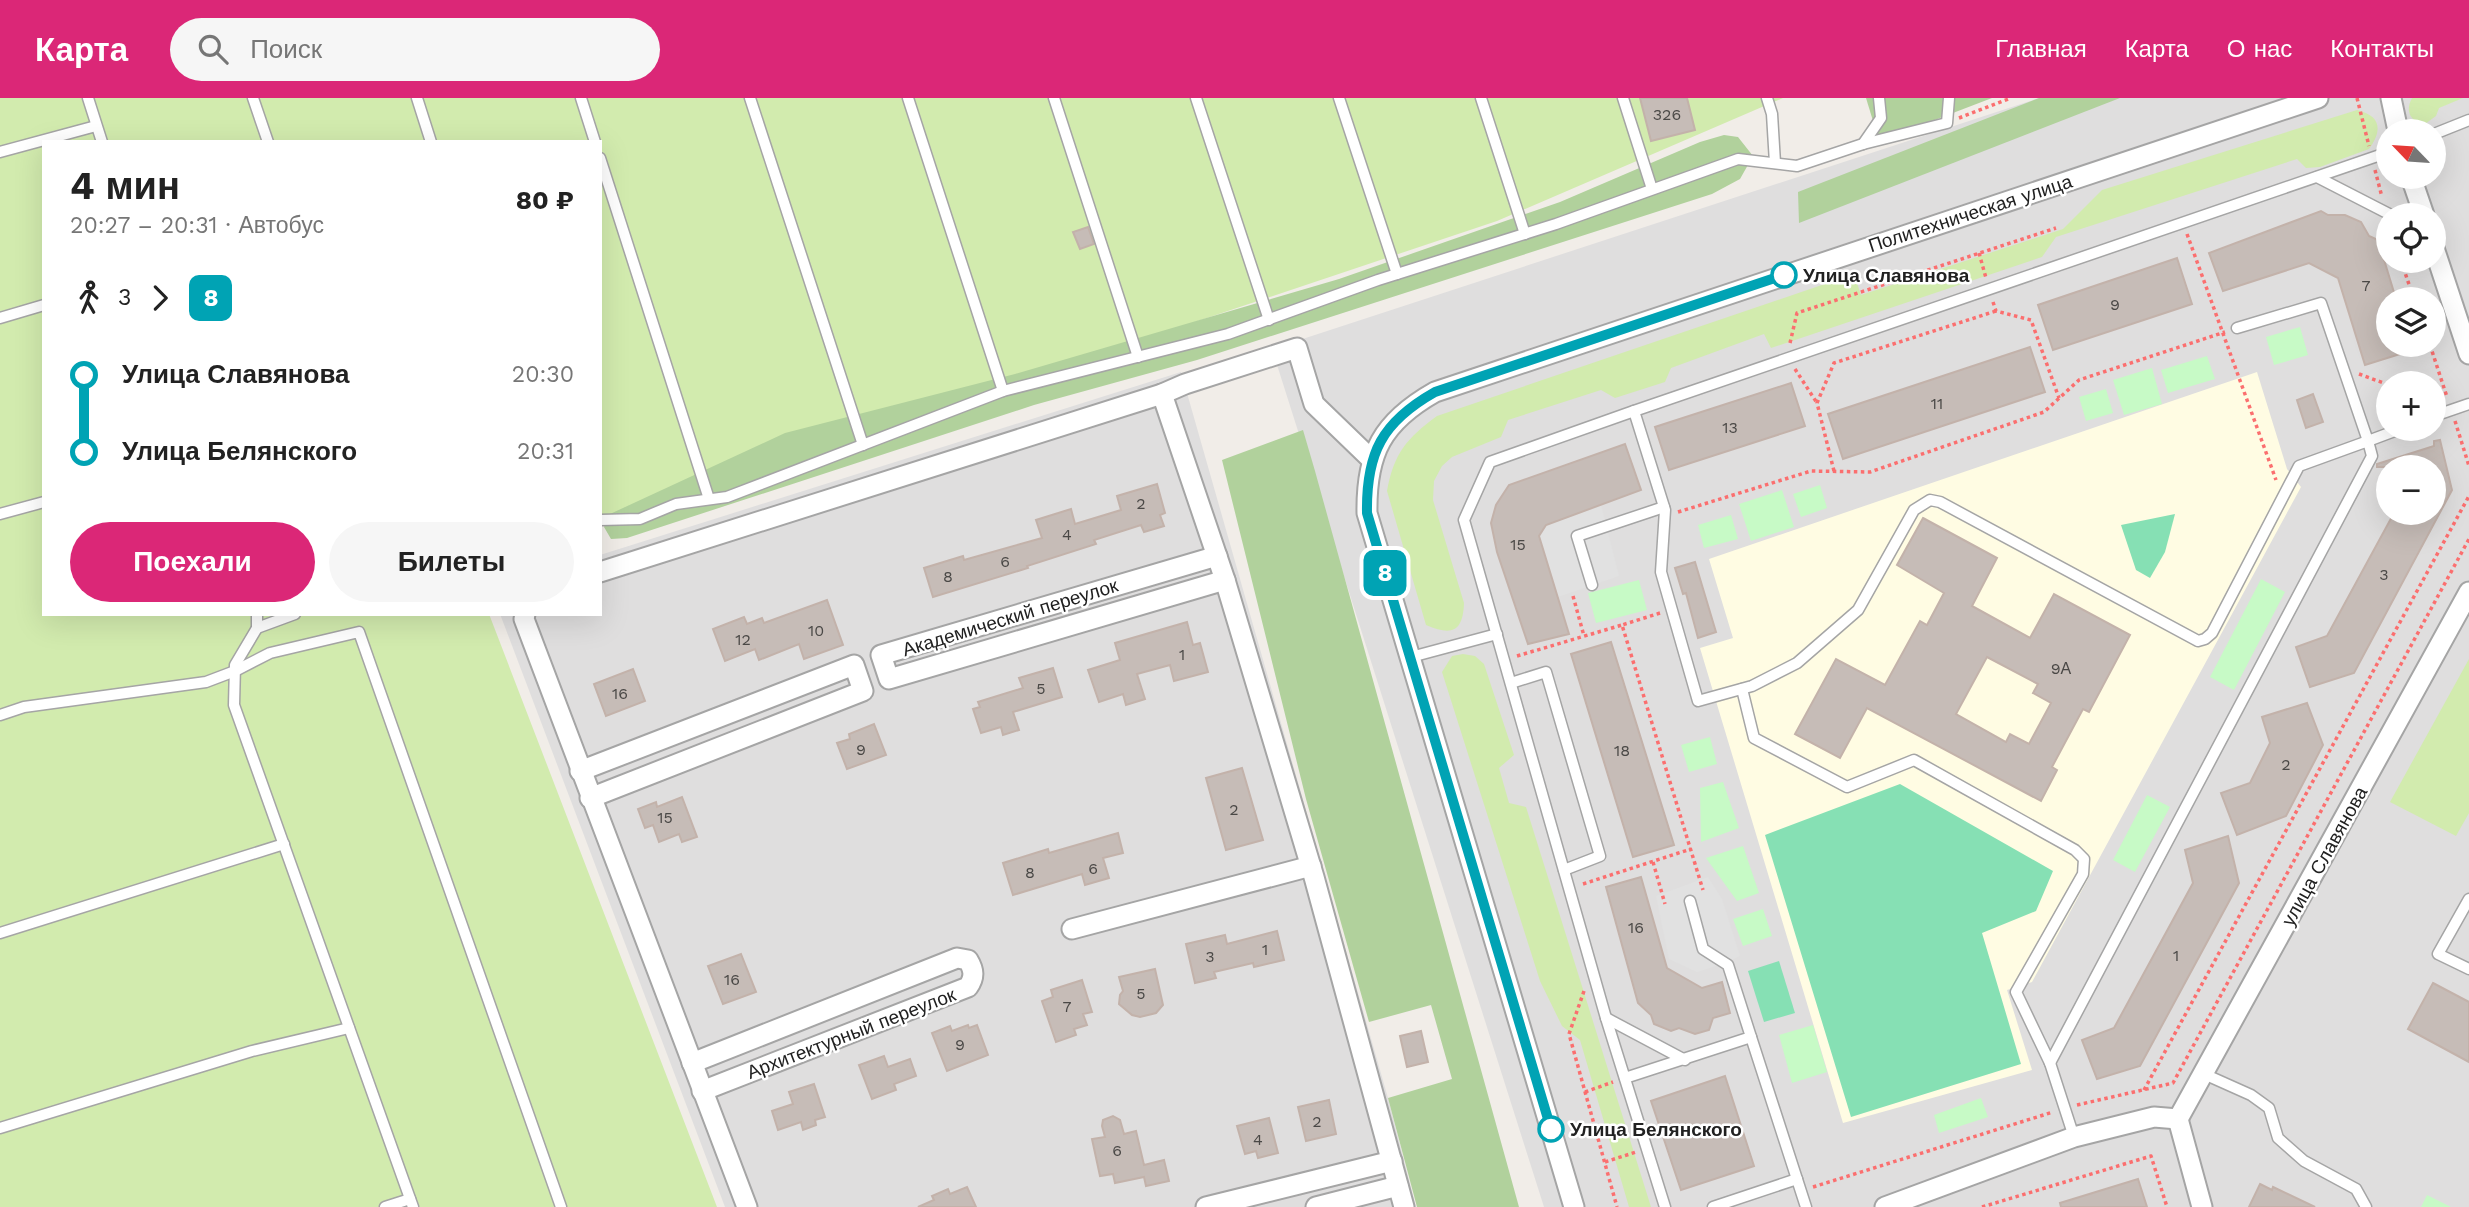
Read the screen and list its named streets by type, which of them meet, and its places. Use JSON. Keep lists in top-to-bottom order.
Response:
{
  "streets": {
    "street": [
      "Политехническая улица",
      "Академический переулок",
      "улица Славянова",
      "Архитектурный переулок"
    ]
  },
  "places": ["Улица Славянова", "Улица Белянского"],
  "lines": ["bus line 8"],
  "house_numbers": [
    "326",
    "7",
    "9",
    "11",
    "13",
    "2",
    "4",
    "15",
    "6",
    "3",
    "8",
    "10",
    "12",
    "1",
    "9А",
    "5",
    "16",
    "9",
    "18",
    "2",
    "2",
    "15",
    "6",
    "8",
    "16",
    "1",
    "1",
    "3",
    "16",
    "5",
    "7",
    "9",
    "2",
    "4",
    "6"
  ],
  "north": "top left",
  "page": {
    "header": "Карта",
    "search": "Поиск",
    "nav": [
      "Главная",
      "Карта",
      "О нас",
      "Контакты"
    ],
    "on_map": "8",
    "map_buttons": ["+", "−"],
    "heading": ["4 мин", "20:27 – 20:31 · Автобус", "80 ₽"],
    "legs": ["3", "8"],
    "list": [
      {
        "name": "Улица Славянова",
        "value": "20:30"
      },
      {
        "name": "Улица Белянского",
        "value": "20:31"
      }
    ],
    "buttons": ["Поехали", "Билеты"]
  }
}
